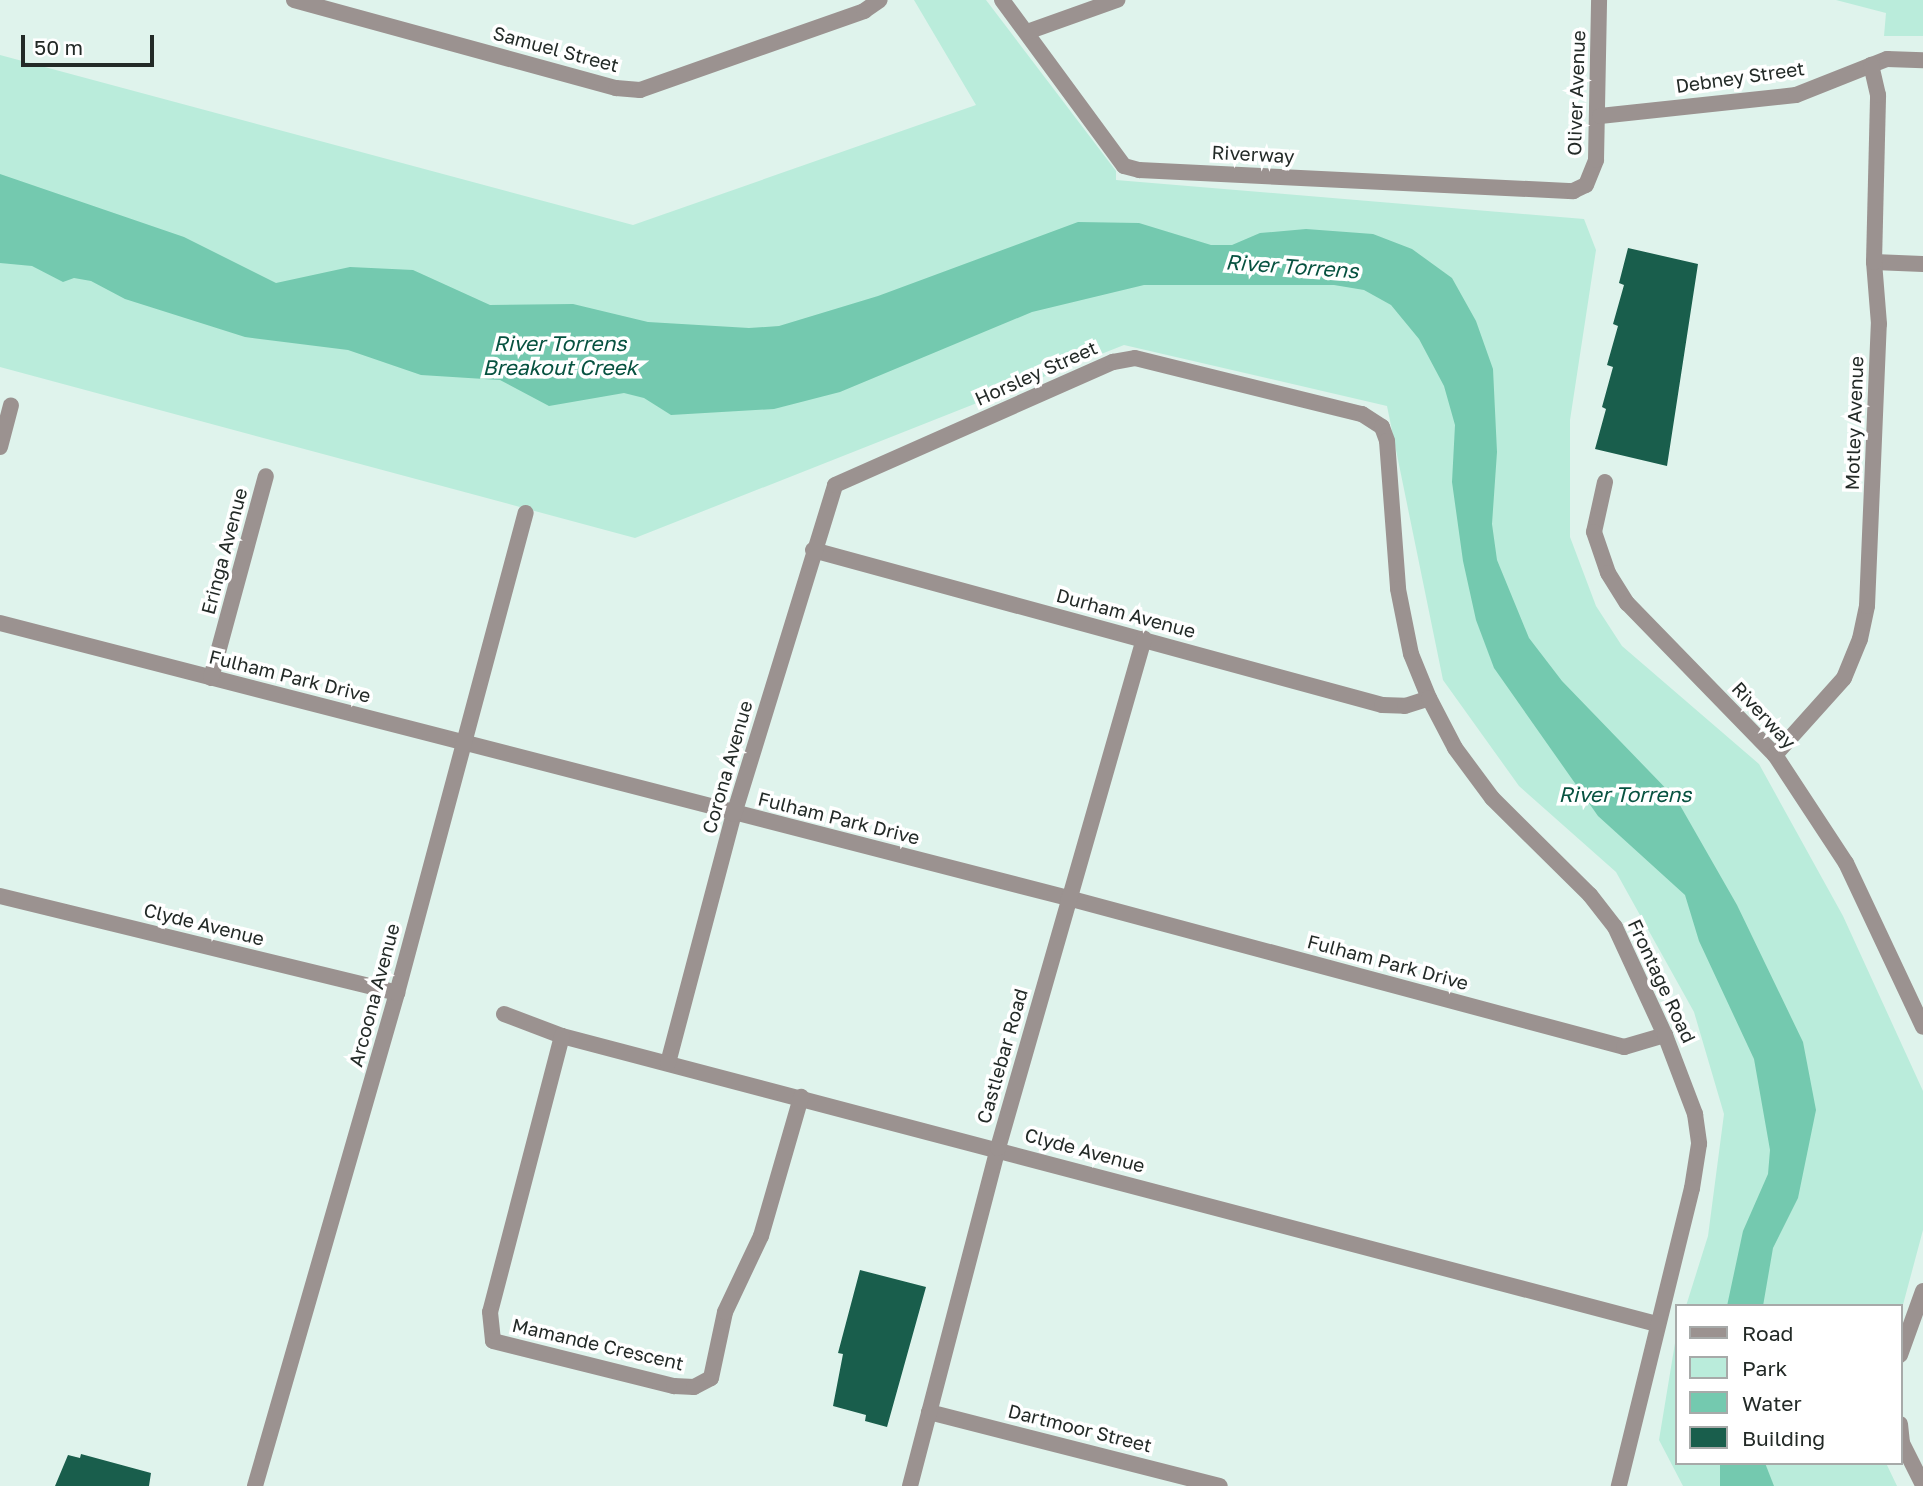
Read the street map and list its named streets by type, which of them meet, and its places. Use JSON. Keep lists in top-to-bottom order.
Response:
{
  "streets": {
    "street": [
      "Samuel Street",
      "Debney Street",
      "Oliver Avenue",
      "Riverway",
      "Horsley Street",
      "Motley Avenue",
      "Eringa Avenue",
      "Durham Avenue",
      "Fulham Park Drive",
      "Corona Avenue",
      "Clyde Avenue",
      "Frontage Road",
      "Arcoona Avenue",
      "Castlebar Road",
      "Mamande Crescent",
      "Dartmoor Street"
    ]
  },
  "crossings": [
    ["Debney Street", "Oliver Avenue"],
    ["Debney Street", "Motley Avenue"],
    ["Oliver Avenue", "Riverway"],
    ["Riverway", "Motley Avenue"],
    ["Horsley Street", "Corona Avenue"],
    ["Horsley Street", "Frontage Road"],
    ["Eringa Avenue", "Fulham Park Drive"],
    ["Durham Avenue", "Corona Avenue"],
    ["Durham Avenue", "Frontage Road"],
    ["Durham Avenue", "Castlebar Road"],
    ["Fulham Park Drive", "Corona Avenue"],
    ["Fulham Park Drive", "Frontage Road"],
    ["Fulham Park Drive", "Arcoona Avenue"],
    ["Fulham Park Drive", "Castlebar Road"],
    ["Corona Avenue", "Clyde Avenue"],
    ["Clyde Avenue", "Frontage Road"],
    ["Clyde Avenue", "Arcoona Avenue"],
    ["Clyde Avenue", "Castlebar Road"],
    ["Clyde Avenue", "Mamande Crescent"],
    ["Castlebar Road", "Dartmoor Street"]
  ],
  "water": ["River Torrens", "River Torrens Breakout Creek"],
  "legend": [
    "Road",
    "Park",
    "Water",
    "Building"
  ],
  "scale_bar": "50 m"
}
